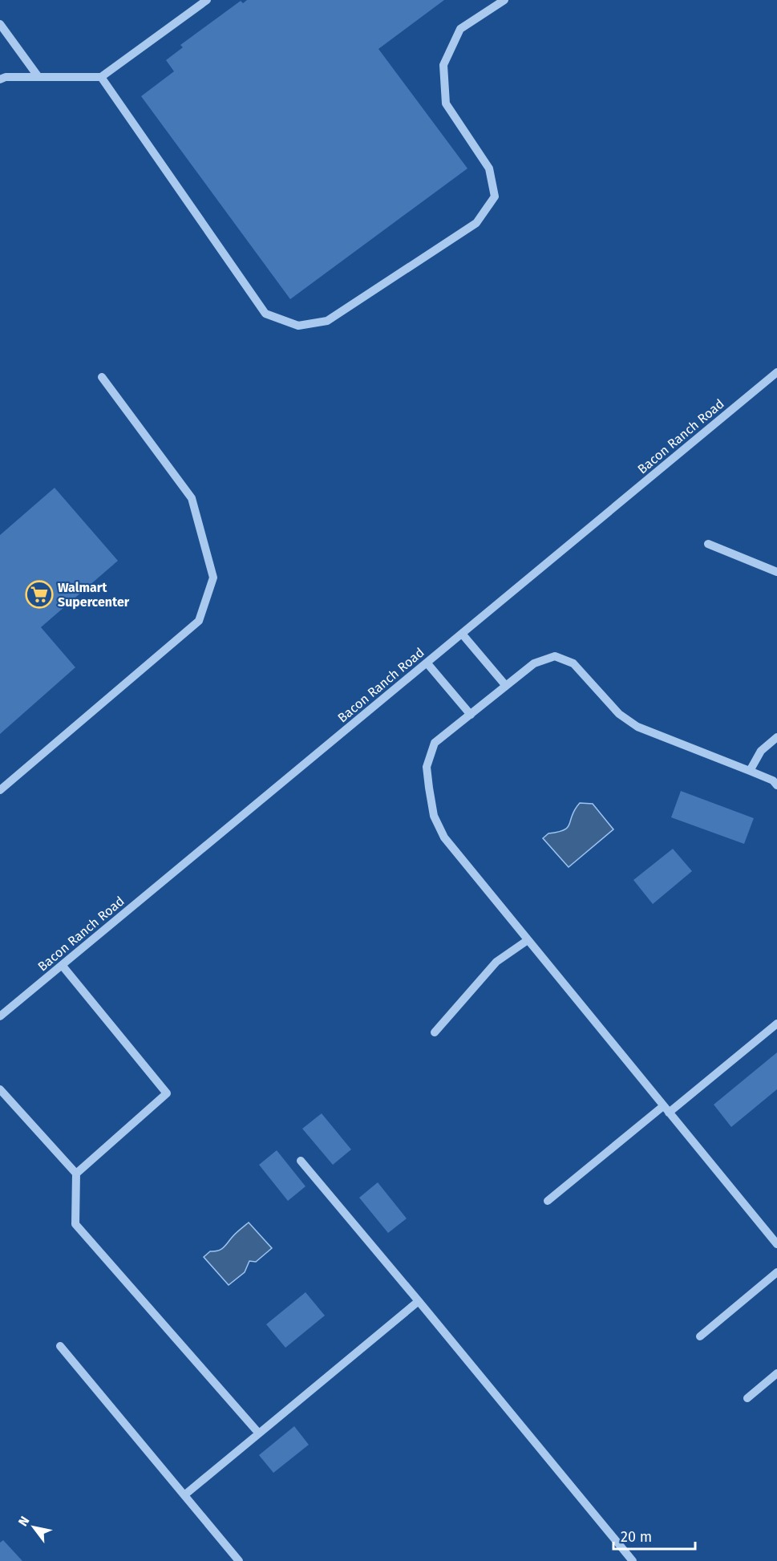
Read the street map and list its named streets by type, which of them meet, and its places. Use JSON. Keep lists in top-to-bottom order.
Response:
{
  "streets": {
    "street": ["Bacon Ranch Road"]
  },
  "places": {
    "supermarket": ["Walmart Supercenter"]
  },
  "scale_bar": "20 m",
  "north": "top left"
}
